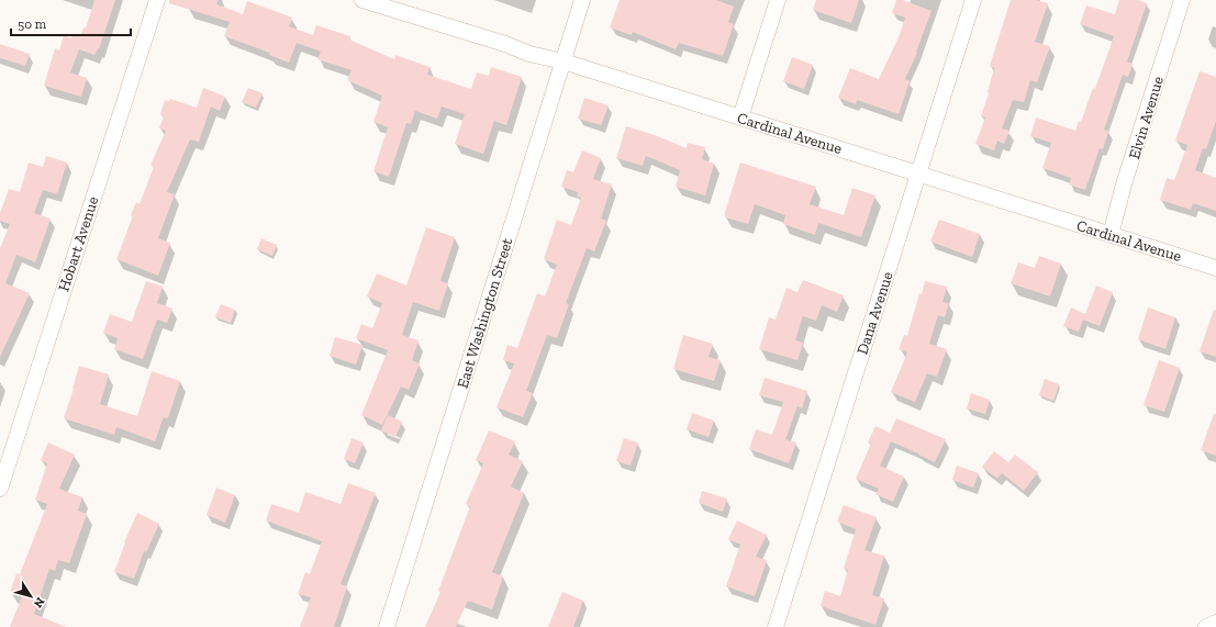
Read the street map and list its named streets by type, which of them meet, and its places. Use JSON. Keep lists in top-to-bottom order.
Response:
{
  "streets": {
    "street": [
      "Elvin Avenue",
      "Cardinal Avenue",
      "Hobart Avenue",
      "East Washington Street",
      "Dana Avenue"
    ]
  },
  "crossings": [
    ["Elvin Avenue", "Cardinal Avenue"],
    ["Cardinal Avenue", "East Washington Street"],
    ["Cardinal Avenue", "Dana Avenue"]
  ],
  "scale_bar": "50 m",
  "north": "bottom right"
}
